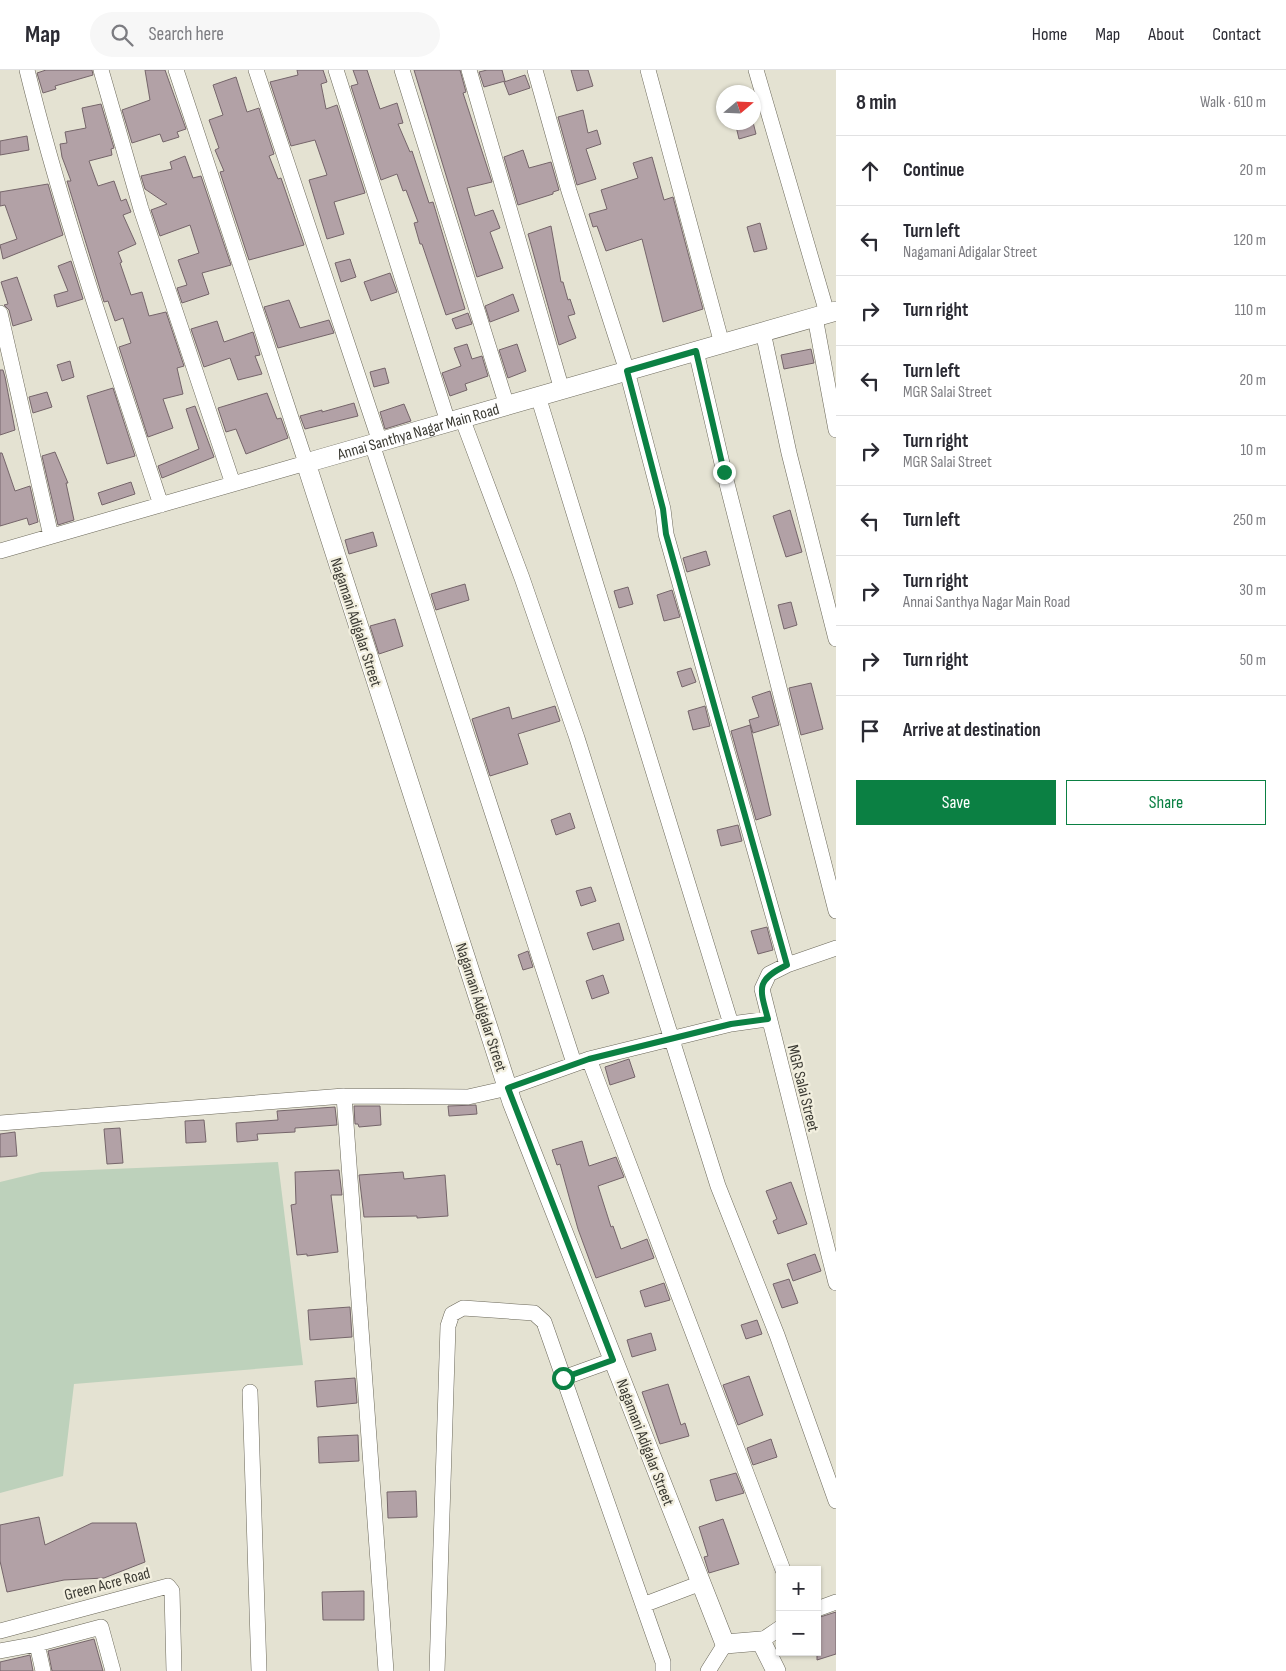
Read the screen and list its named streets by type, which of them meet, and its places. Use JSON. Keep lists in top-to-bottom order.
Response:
{
  "streets": {
    "street": [
      "Annai Santhya Nagar Main Road",
      "Nagamani Adigalar Street",
      "MGR Salai Street",
      "Green Acre Road"
    ]
  },
  "crossings": [
    ["Annai Santhya Nagar Main Road", "Nagamani Adigalar Street"]
  ],
  "north": "right",
  "page": {
    "header": "Map",
    "search": "Search here",
    "nav": [
      "Home",
      "Map",
      "About",
      "Contact"
    ],
    "heading": ["8 min", "Walk · 610 m"],
    "list": [
      ["Continue", "20 m"],
      ["Turn left", "Nagamani Adigalar Street", "120 m"],
      ["Turn right", "110 m"],
      ["Turn left", "MGR Salai Street", "20 m"],
      ["Turn right", "MGR Salai Street", "10 m"],
      ["Turn left", "250 m"],
      ["Turn right", "Annai Santhya Nagar Main Road", "30 m"],
      ["Turn right", "50 m"],
      "Arrive at destination"
    ],
    "buttons": ["Save", "Share"],
    "map_buttons": ["+", "−"]
  }
}
